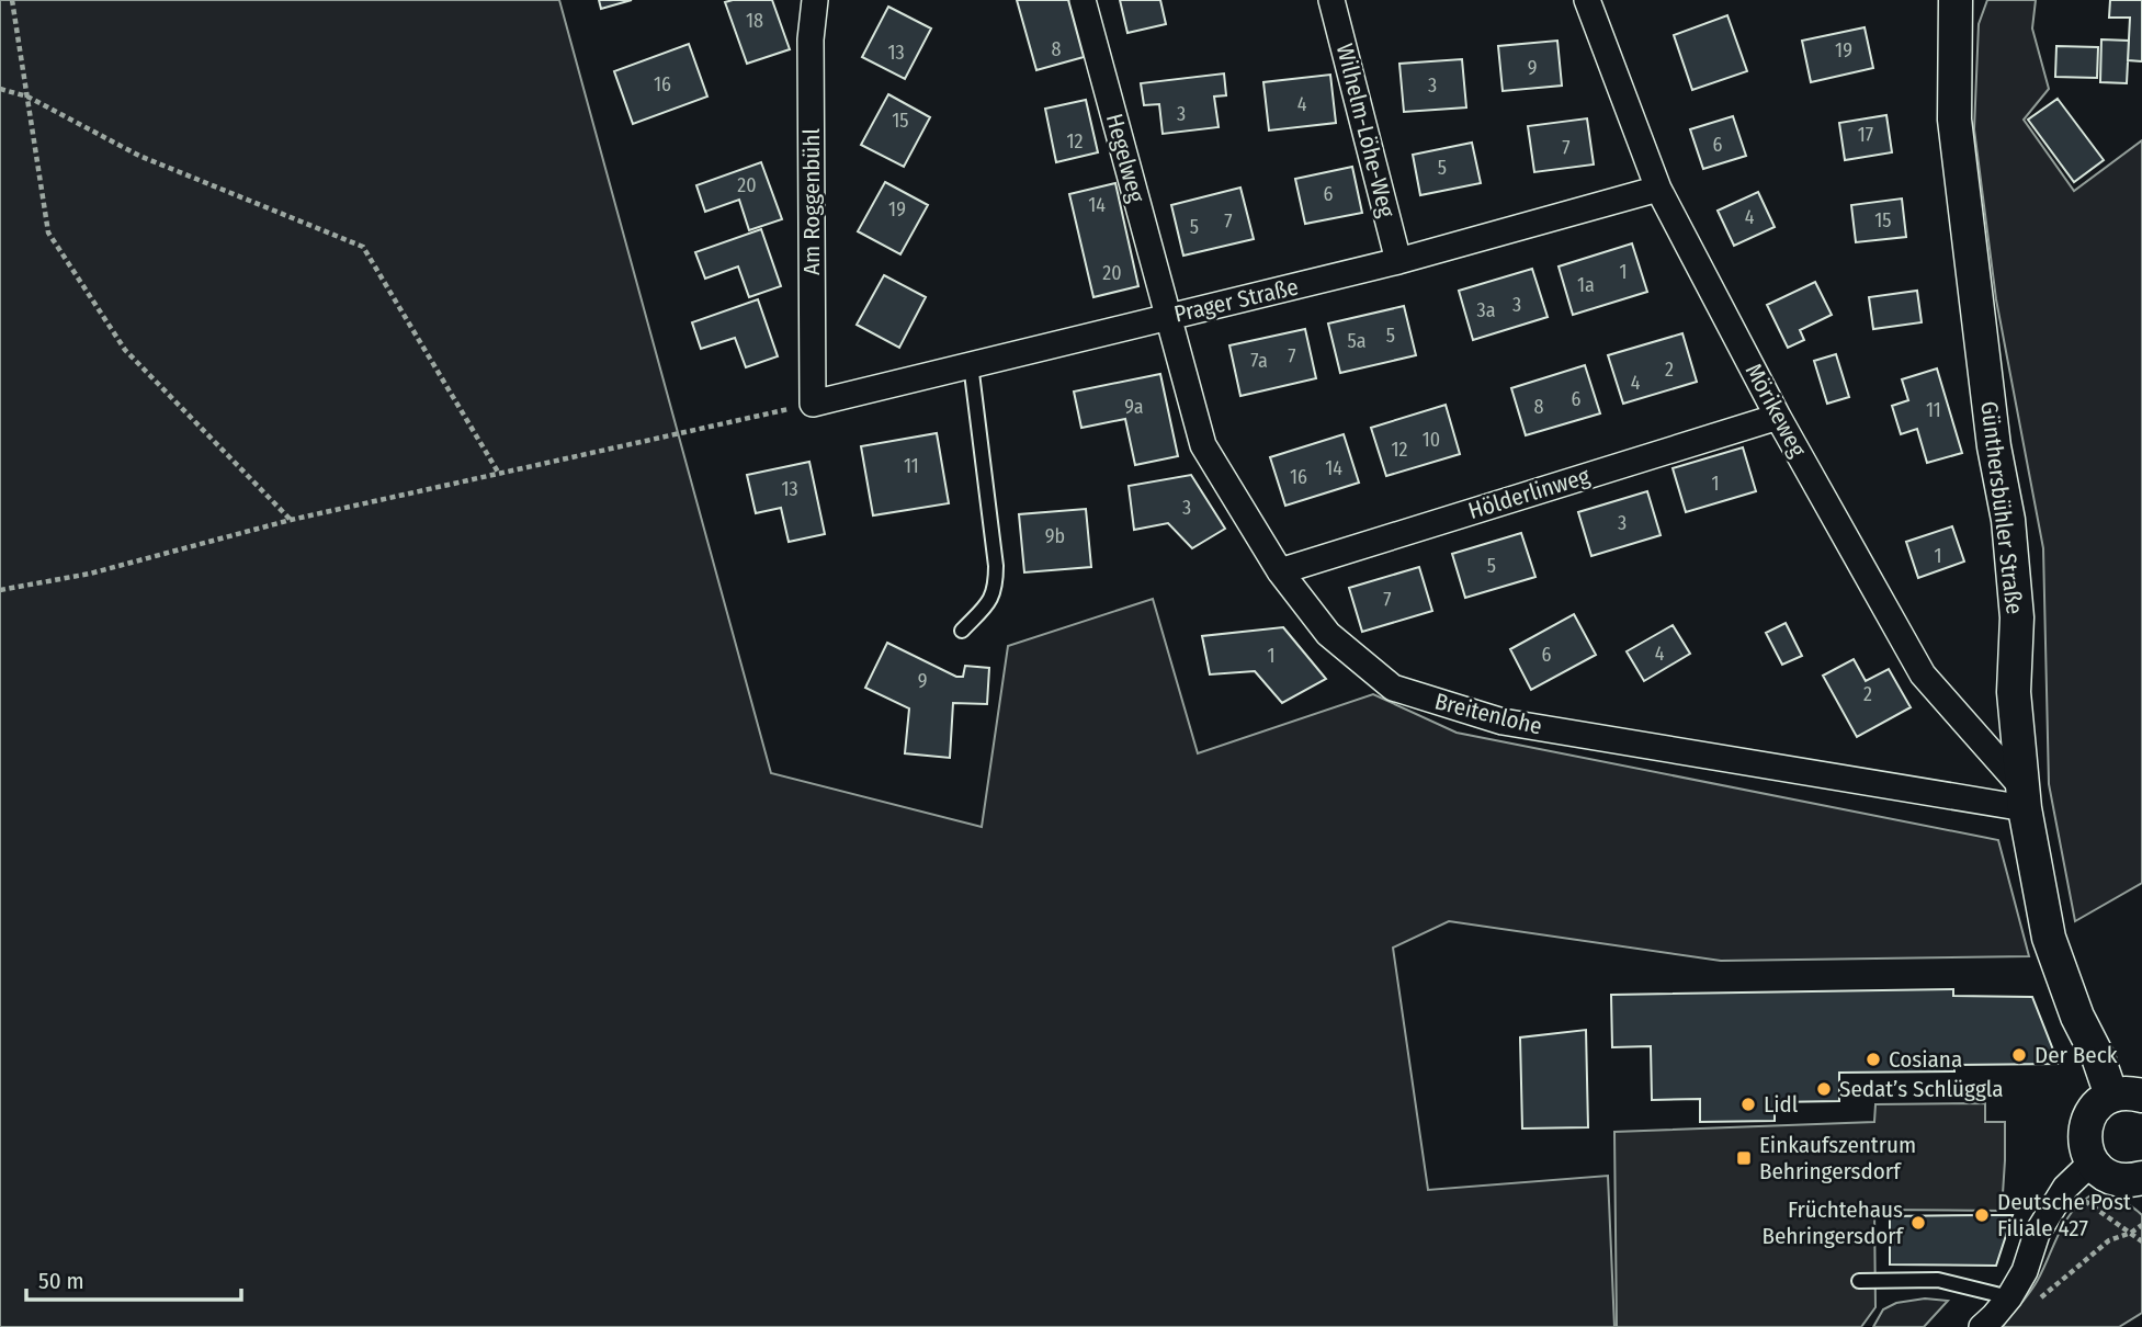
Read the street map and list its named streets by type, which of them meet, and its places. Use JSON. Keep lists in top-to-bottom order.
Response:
{
  "streets": {
    "street": [
      "Wilhelm-Löhe-Weg",
      "Hegelweg",
      "Am Roggenbühl",
      "Prager Straße",
      "Mörikeweg",
      "Hölderlinweg",
      "Günthersbühler Straße",
      "Breitenlohe"
    ]
  },
  "crossings": [
    ["Wilhelm-Löhe-Weg", "Prager Straße"],
    ["Hegelweg", "Prager Straße"],
    ["Hegelweg", "Breitenlohe"],
    ["Am Roggenbühl", "Prager Straße"],
    ["Prager Straße", "Mörikeweg"],
    ["Prager Straße", "Breitenlohe"],
    ["Mörikeweg", "Hölderlinweg"],
    ["Mörikeweg", "Günthersbühler Straße"],
    ["Mörikeweg", "Breitenlohe"],
    ["Hölderlinweg", "Breitenlohe"],
    ["Günthersbühler Straße", "Breitenlohe"]
  ],
  "places": {
    "other": [
      "Der Beck",
      "Cosiana",
      "Sedat’s Schlüggla",
      "Lidl",
      "Deutsche Post Filiale 427",
      "Früchtehaus Behringersdorf"
    ],
    "transit": ["Einkaufszentrum Behringersdorf"]
  },
  "house_numbers": [
    "18",
    "8",
    "19",
    "13",
    "9",
    "16",
    "3",
    "4",
    "3",
    "15",
    "17",
    "12",
    "6",
    "7",
    "5",
    "20",
    "6",
    "14",
    "19",
    "4",
    "15",
    "7",
    "5",
    "1",
    "20",
    "1a",
    "3",
    "3a",
    "5",
    "5a",
    "7",
    "7a",
    "2",
    "4",
    "6",
    "9a",
    "8",
    "11",
    "10",
    "12",
    "11",
    "14",
    "16",
    "1",
    "13",
    "3",
    "3",
    "9b",
    "1",
    "5",
    "7",
    "4",
    "6",
    "1",
    "9",
    "2"
  ],
  "scale_bar": "50 m"
}
